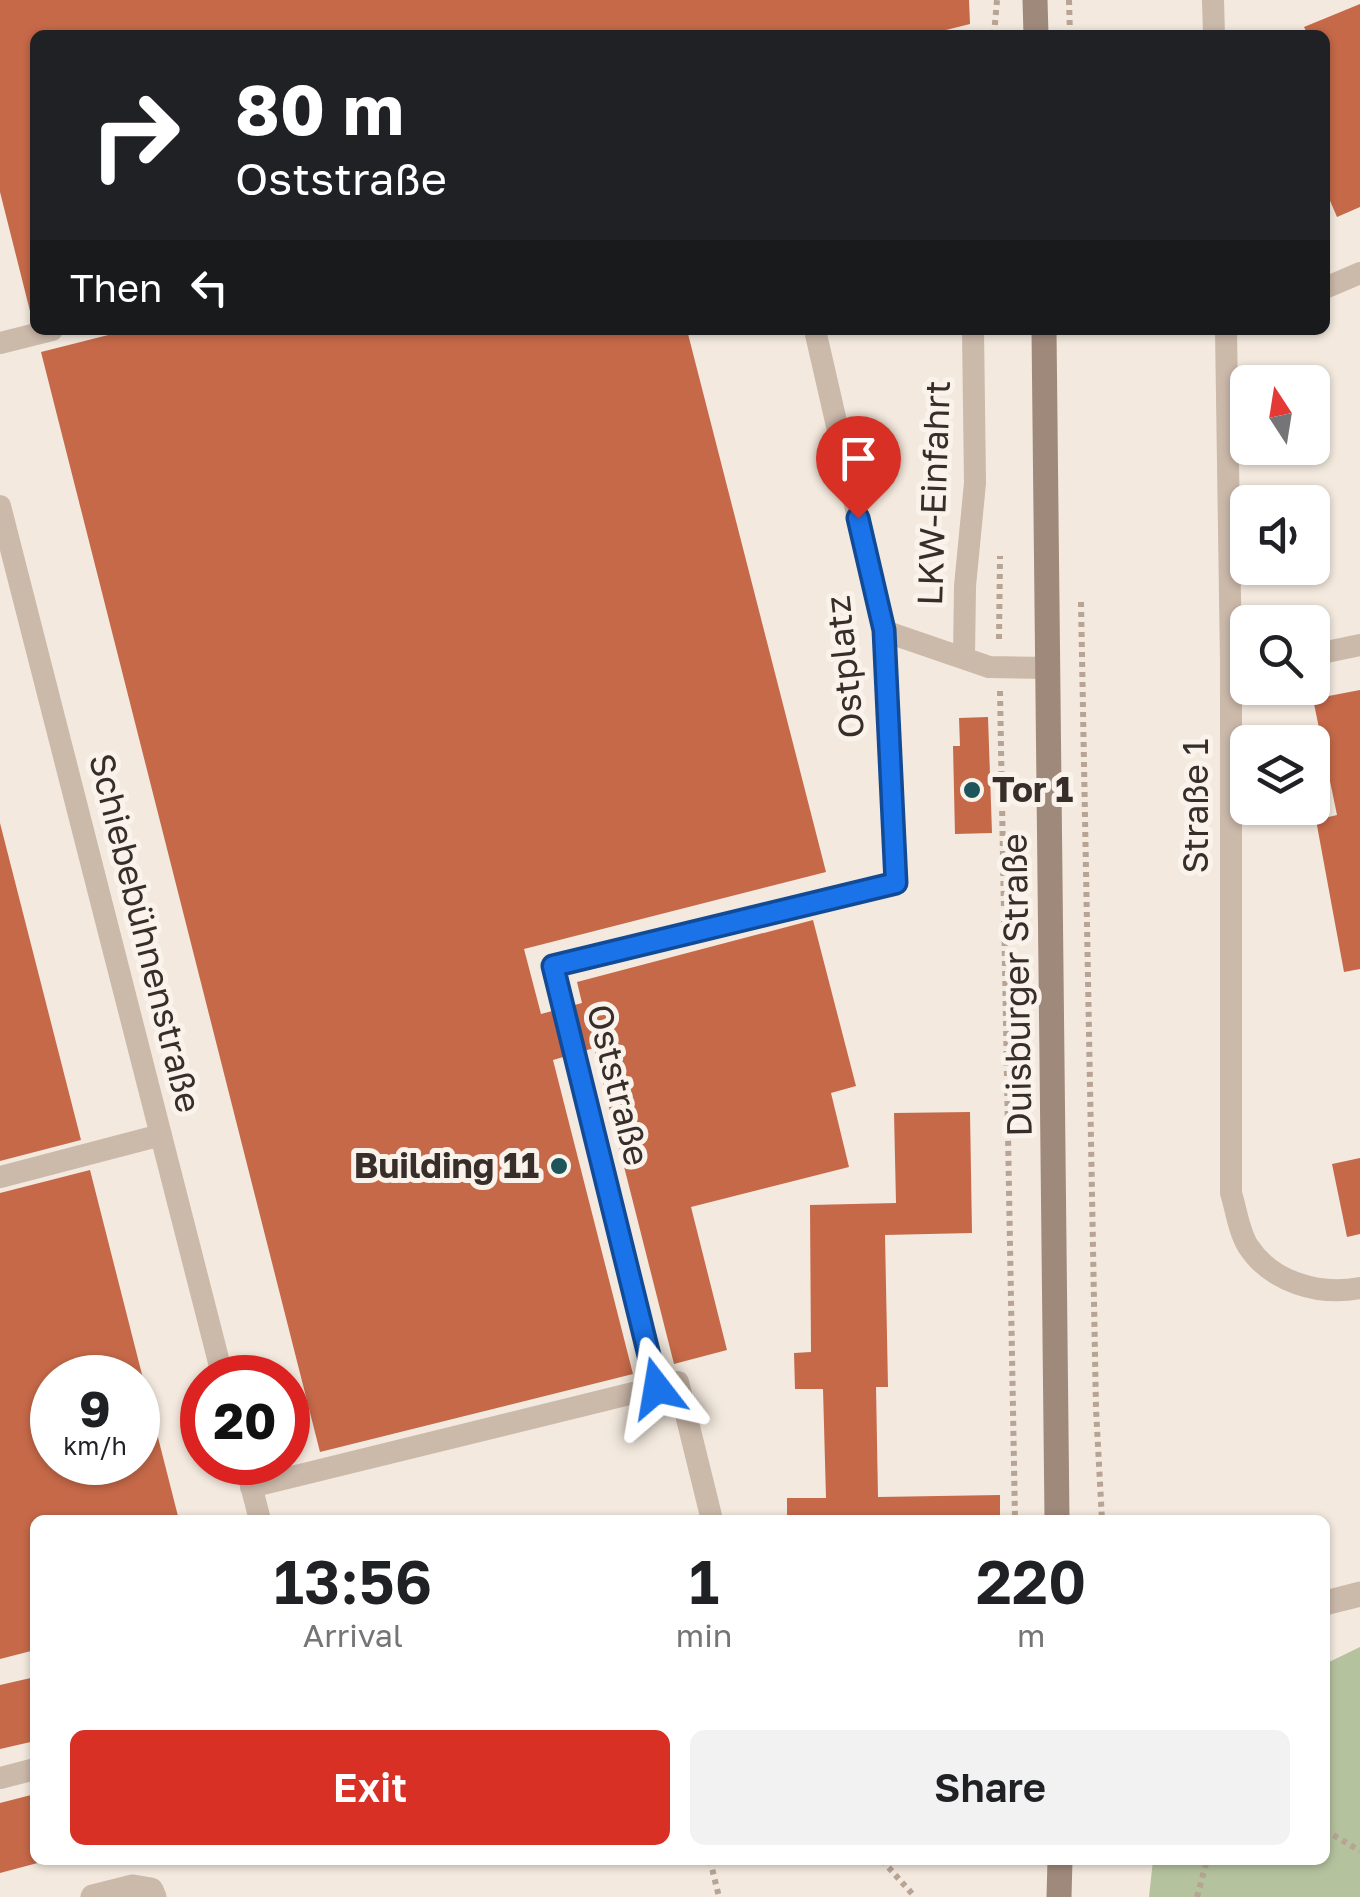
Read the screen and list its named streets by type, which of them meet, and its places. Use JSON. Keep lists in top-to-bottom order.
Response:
{
  "streets": {
    "main road": ["Duisburger Straße"],
    "lane": [
      "LKW-Einfahrt",
      "Ostplatz",
      "Straße 1",
      "Schiebebühnenstraße",
      "Oststraße"
    ]
  },
  "crossings": [
    ["Ostplatz", "Oststraße"]
  ],
  "places": ["Tor 1", "Building 11"],
  "north": "top",
  "page": {
    "turn": ["80 m", "Oststraße"],
    "then": "Then",
    "speed": "9 km/h",
    "limit": "20",
    "eta": [
      "13:56",
      "Arrival",
      "1",
      "min",
      "220",
      "m"
    ],
    "buttons": ["Exit", "Share"]
  }
}
